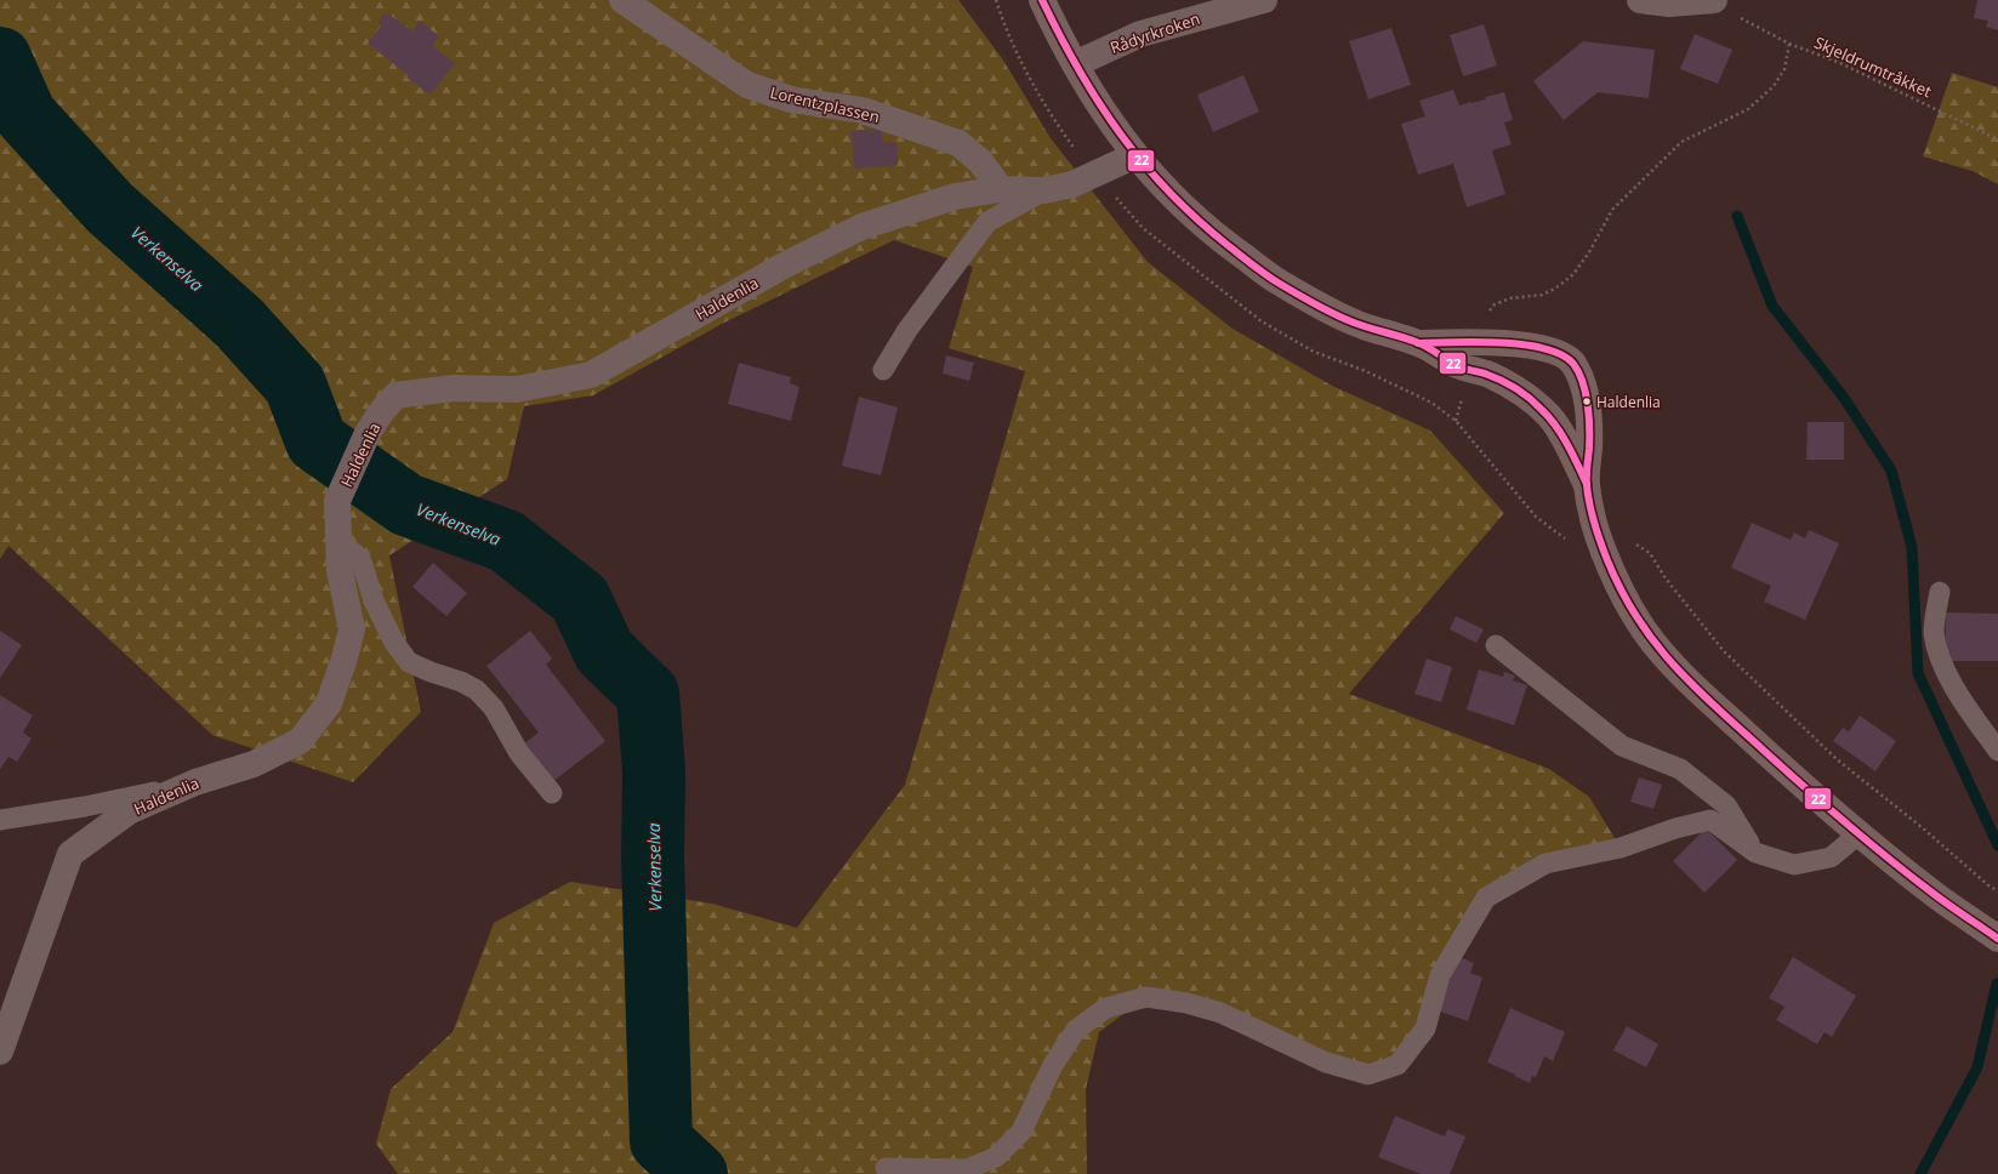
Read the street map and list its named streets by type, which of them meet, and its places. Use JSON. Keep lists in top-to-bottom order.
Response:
{
  "streets": {
    "street": ["Rådyrkroken", "Lorentzplassen", "Haldenlia"],
    "path": ["Skjeldrumtråkket"]
  },
  "crossings": [
    ["Lorentzplassen", "Haldenlia"]
  ],
  "water": ["Verkenselva"],
  "places": ["Haldenlia"],
  "lines": ["transit line 22"]
}
